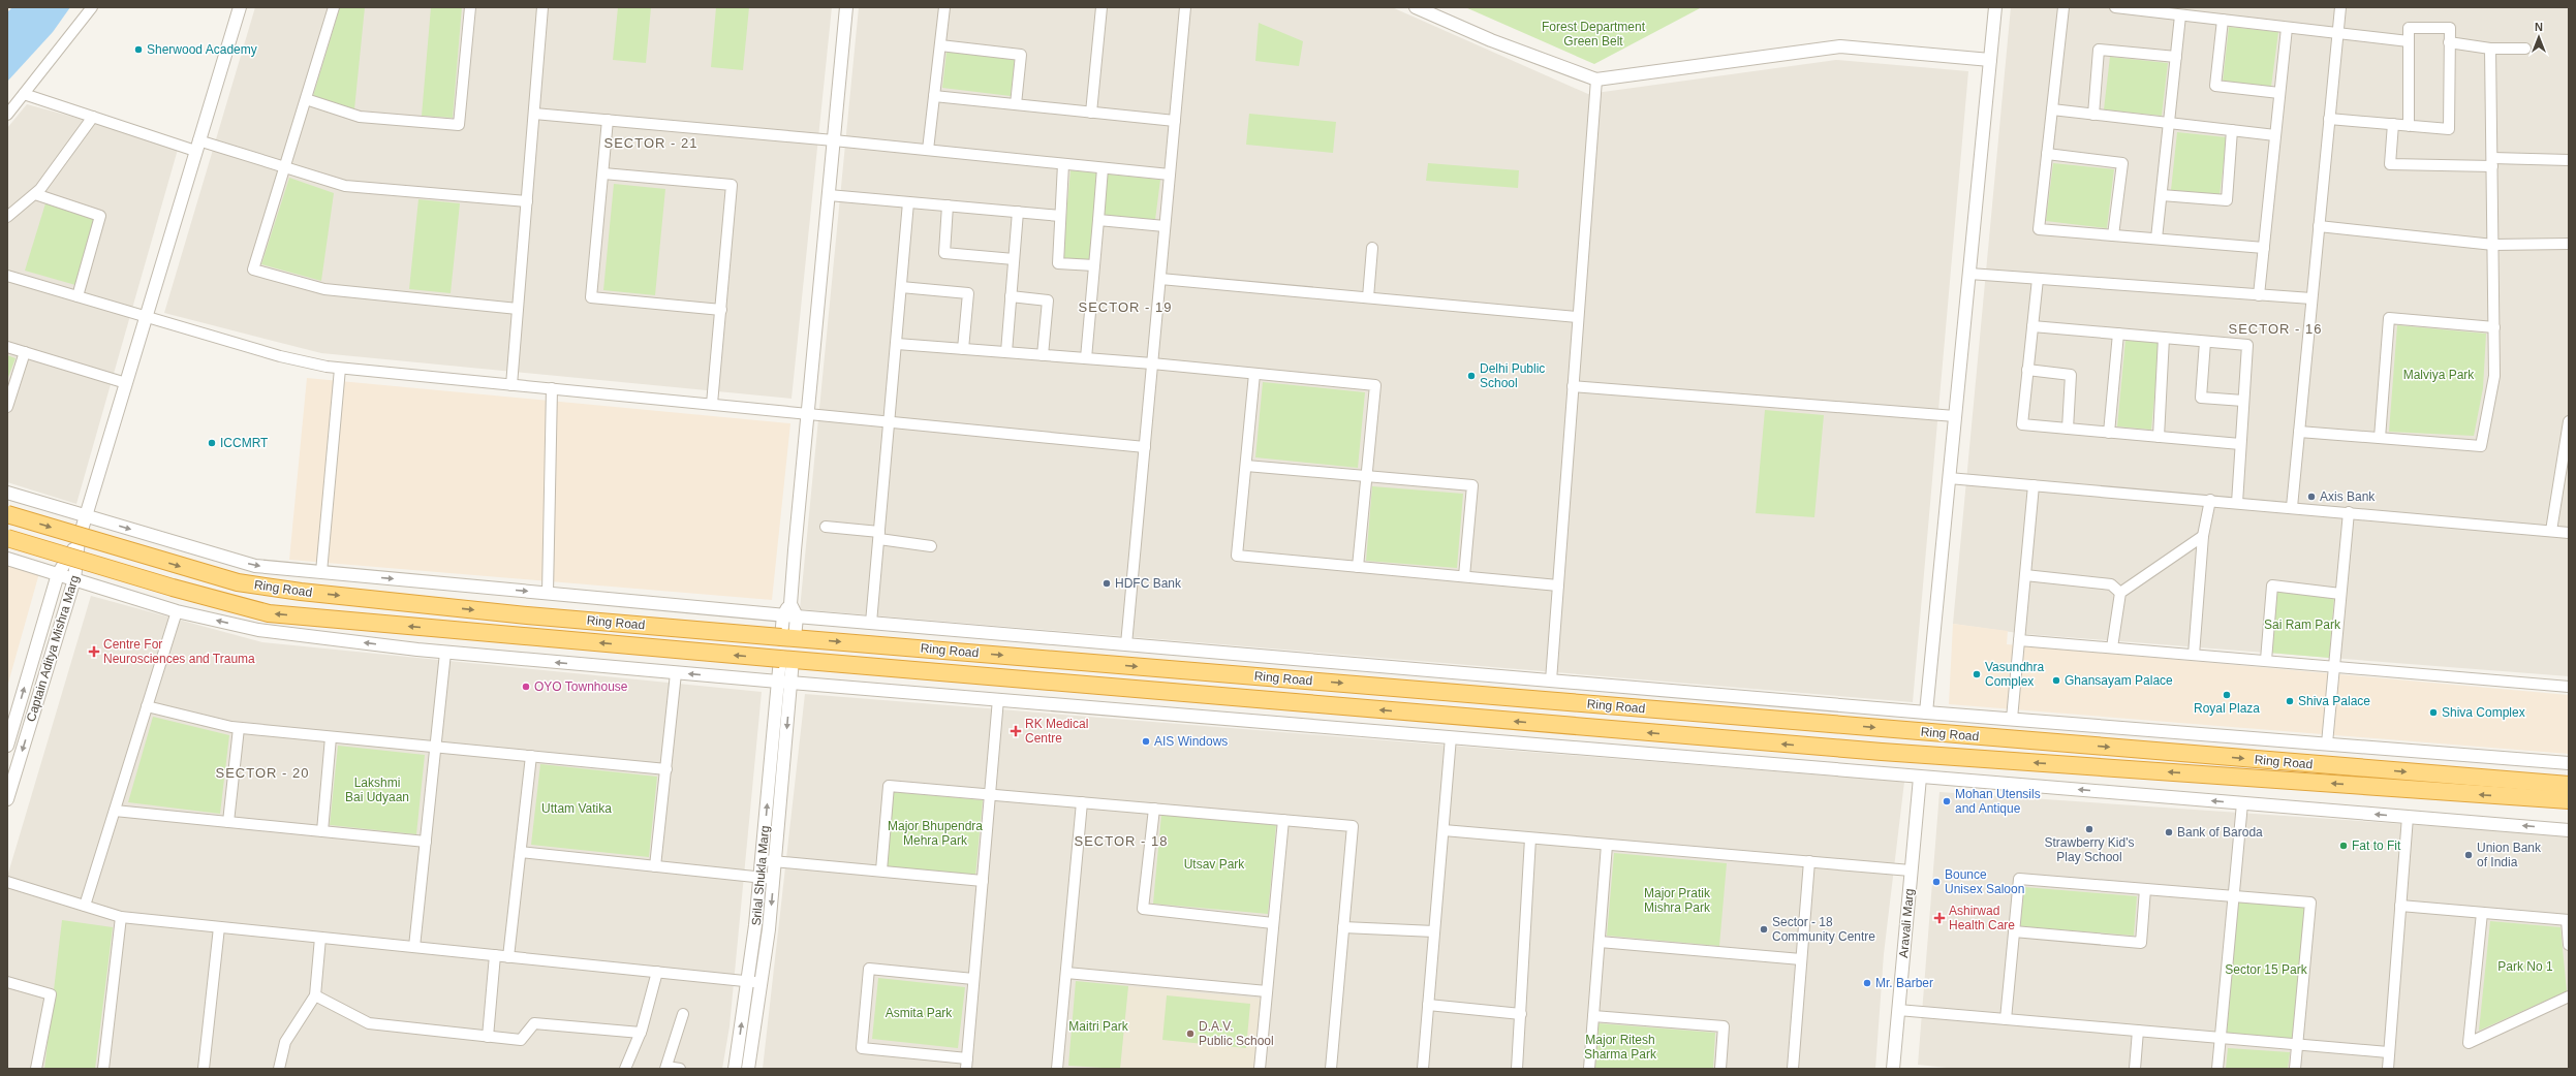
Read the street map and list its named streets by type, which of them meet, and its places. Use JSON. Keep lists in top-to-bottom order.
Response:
{
  "streets": {
    "highway": ["Ring Road"],
    "street": ["Captain Aditya Mishra Marg", "Srilal Shukla Marg", "Aravali Marg"]
  },
  "crossings": [
    ["Ring Road", "Srilal Shukla Marg"]
  ],
  "districts": [
    "SECTOR - 21",
    "SECTOR - 19",
    "SECTOR - 16",
    "SECTOR - 20",
    "SECTOR - 18"
  ],
  "parks": [
    "Forest Department Green Belt",
    "Malviya Park",
    "Sai Ram Park",
    "Lakshmi Bai Udyaan",
    "Uttam Vatika",
    "Major Bhupendra Mehra Park",
    "Utsav Park",
    "Major Pratik Mishra Park",
    "Park No 1",
    "Sector 15 Park",
    "Asmita Park",
    "Maitri Park",
    "Major Ritesh Sharma Park"
  ],
  "places": {
    "other": [
      "Sherwood Academy",
      "Delhi Public School",
      "ICCMRT",
      "Axis Bank",
      "HDFC Bank",
      "Vasundhra Complex",
      "Ghansayam Palace",
      "OYO Townhouse",
      "Royal Plaza",
      "Shiva Palace",
      "Shiva Complex",
      "AIS Windows",
      "Mohan Utensils and Antique",
      "Strawberry Kid's Play School",
      "Bank of Baroda",
      "Fat to Fit",
      "Union Bank of India",
      "Bounce Unisex Saloon",
      "Sector - 18 Community Centre",
      "Mr. Barber",
      "D.A.V. Public School"
    ],
    "health": ["Centre For Neurosciences and Trauma", "RK Medical Centre", "Ashirwad Health Care"]
  },
  "north": "top"
}
